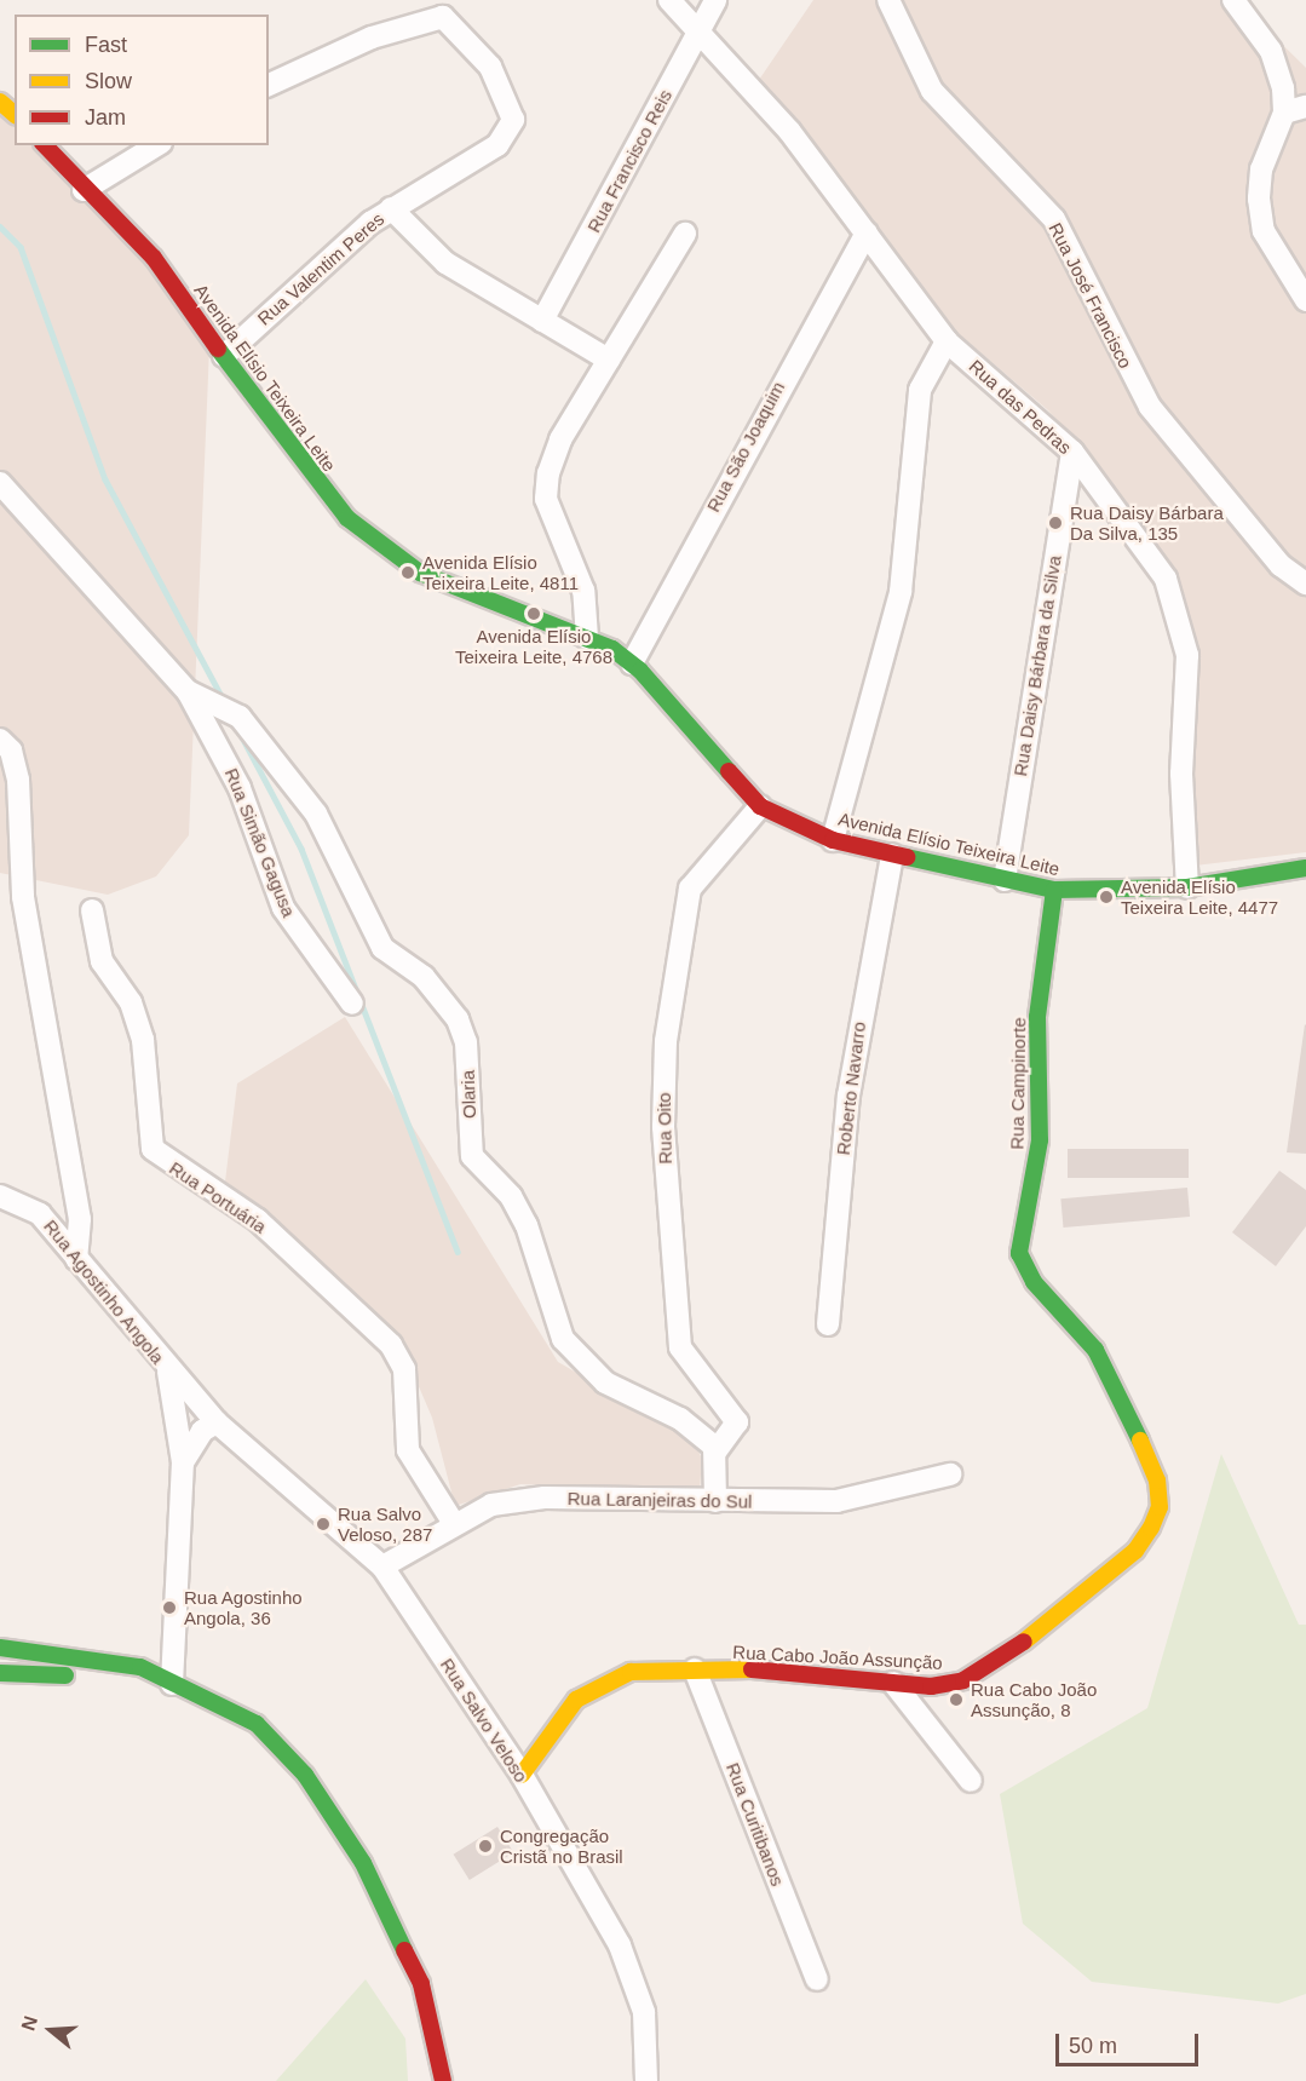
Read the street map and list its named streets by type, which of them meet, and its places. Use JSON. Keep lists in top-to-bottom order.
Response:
{
  "streets": {
    "main road": ["Avenida Elísio Teixeira Leite", "Rua Campinorte", "Rua Cabo João Assunção"],
    "street": [
      "Rua Francisco Reis",
      "Rua Valentim Peres",
      "Rua José Francisco",
      "Rua das Pedras",
      "Rua São Joaquim",
      "Rua Daisy Bárbara da Silva",
      "Rua Simão Gagusa",
      "Roberto Navarro",
      "Olaria",
      "Rua Oito",
      "Rua Portuária",
      "Rua Agostinho Angola",
      "Rua Laranjeiras do Sul",
      "Rua Salvo Veloso",
      "Rua Curitibanos"
    ]
  },
  "crossings": [
    ["Rua Francisco Reis", "Rua das Pedras"],
    ["Rua Valentim Peres", "Avenida Elísio Teixeira Leite"],
    ["Avenida Elísio Teixeira Leite", "Rua das Pedras"],
    ["Avenida Elísio Teixeira Leite", "Rua São Joaquim"],
    ["Avenida Elísio Teixeira Leite", "Rua Daisy Bárbara da Silva"],
    ["Avenida Elísio Teixeira Leite", "Rua Campinorte"],
    ["Avenida Elísio Teixeira Leite", "Roberto Navarro"],
    ["Avenida Elísio Teixeira Leite", "Rua Oito"],
    ["Rua das Pedras", "Rua São Joaquim"],
    ["Rua das Pedras", "Rua Daisy Bárbara da Silva"],
    ["Rua Simão Gagusa", "Olaria"],
    ["Rua Campinorte", "Rua Cabo João Assunção"],
    ["Olaria", "Rua Oito"],
    ["Rua Portuária", "Rua Laranjeiras do Sul"],
    ["Rua Agostinho Angola", "Rua Salvo Veloso"],
    ["Rua Laranjeiras do Sul", "Rua Salvo Veloso"],
    ["Rua Cabo João Assunção", "Rua Salvo Veloso"],
    ["Rua Cabo João Assunção", "Rua Curitibanos"]
  ],
  "places": [
    "Rua Daisy Bárbara Da Silva, 135",
    "Avenida Elísio Teixeira Leite, 4811",
    "Avenida Elísio Teixeira Leite, 4768",
    "Avenida Elísio Teixeira Leite, 4477",
    "Rua Salvo Veloso, 287",
    "Rua Agostinho Angola, 36",
    "Rua Cabo João Assunção, 8",
    "Congregação Cristã no Brasil"
  ],
  "legend": ["Fast", "Slow", "Jam"],
  "scale_bar": "50 m",
  "north": "left"
}
